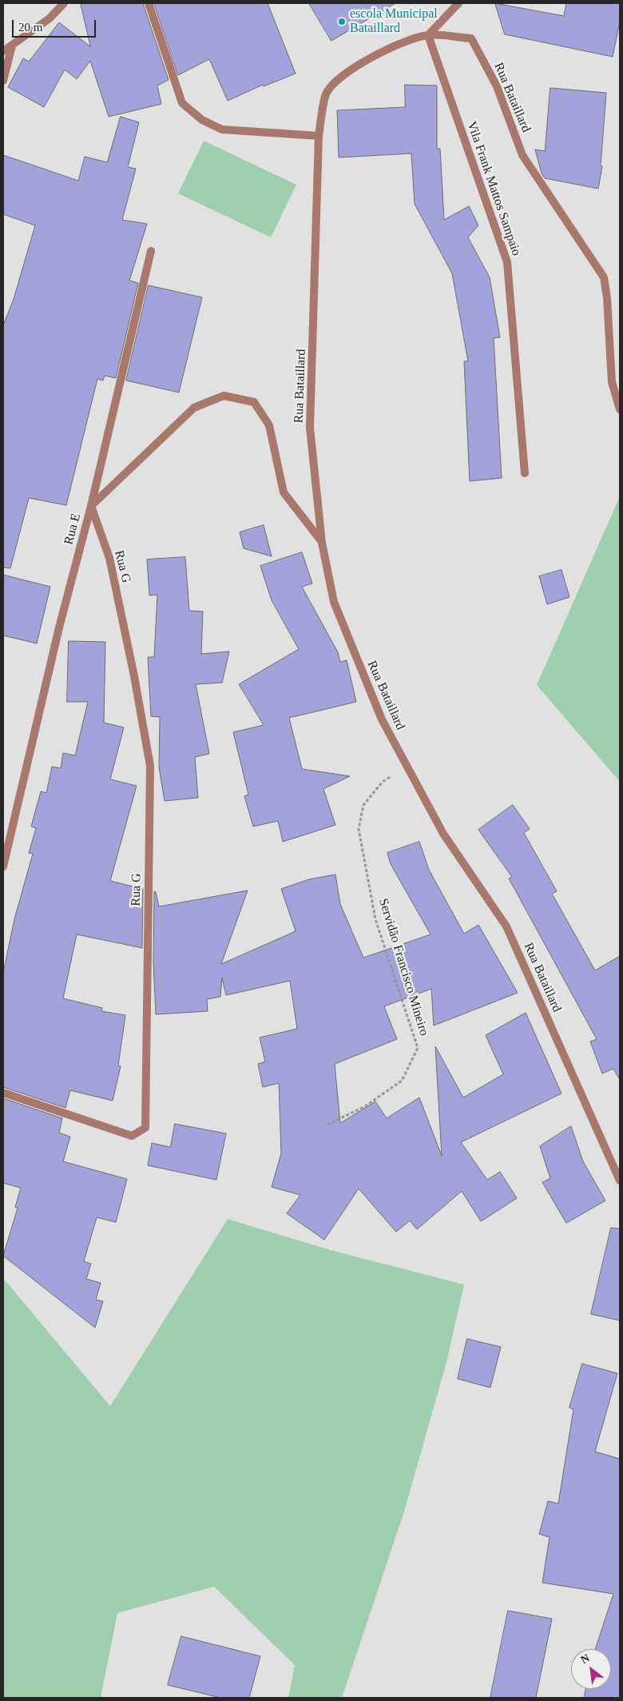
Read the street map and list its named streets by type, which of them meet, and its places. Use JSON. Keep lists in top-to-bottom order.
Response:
{
  "streets": {
    "street": [
      "Rua Bataillard",
      "Vila Frank Mattos Sampaio",
      "Rua E",
      "Rua G"
    ],
    "path": ["Servidão Francisco Mineiro"]
  },
  "crossings": [
    ["Rua Bataillard", "Vila Frank Mattos Sampaio"],
    ["Rua Bataillard", "Rua E"],
    ["Rua Bataillard", "Servidão Francisco Mineiro"],
    ["Rua E", "Rua G"]
  ],
  "places": ["escola Municipal Bataillard"],
  "scale_bar": "20 m",
  "north": "top left"
}
